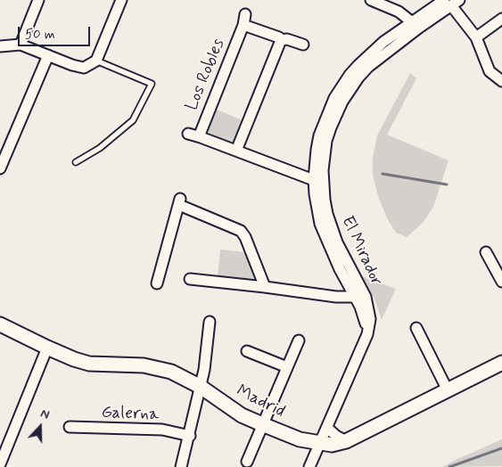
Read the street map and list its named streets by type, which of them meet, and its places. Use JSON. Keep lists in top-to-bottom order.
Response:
{
  "streets": {
    "street": [
      "Los Robles",
      "El Mirador",
      "Madrid",
      "Galerna"
    ]
  },
  "crossings": [
    ["Los Robles", "El Mirador"],
    ["El Mirador", "Madrid"]
  ],
  "scale_bar": "50 m",
  "north": "top"
}
